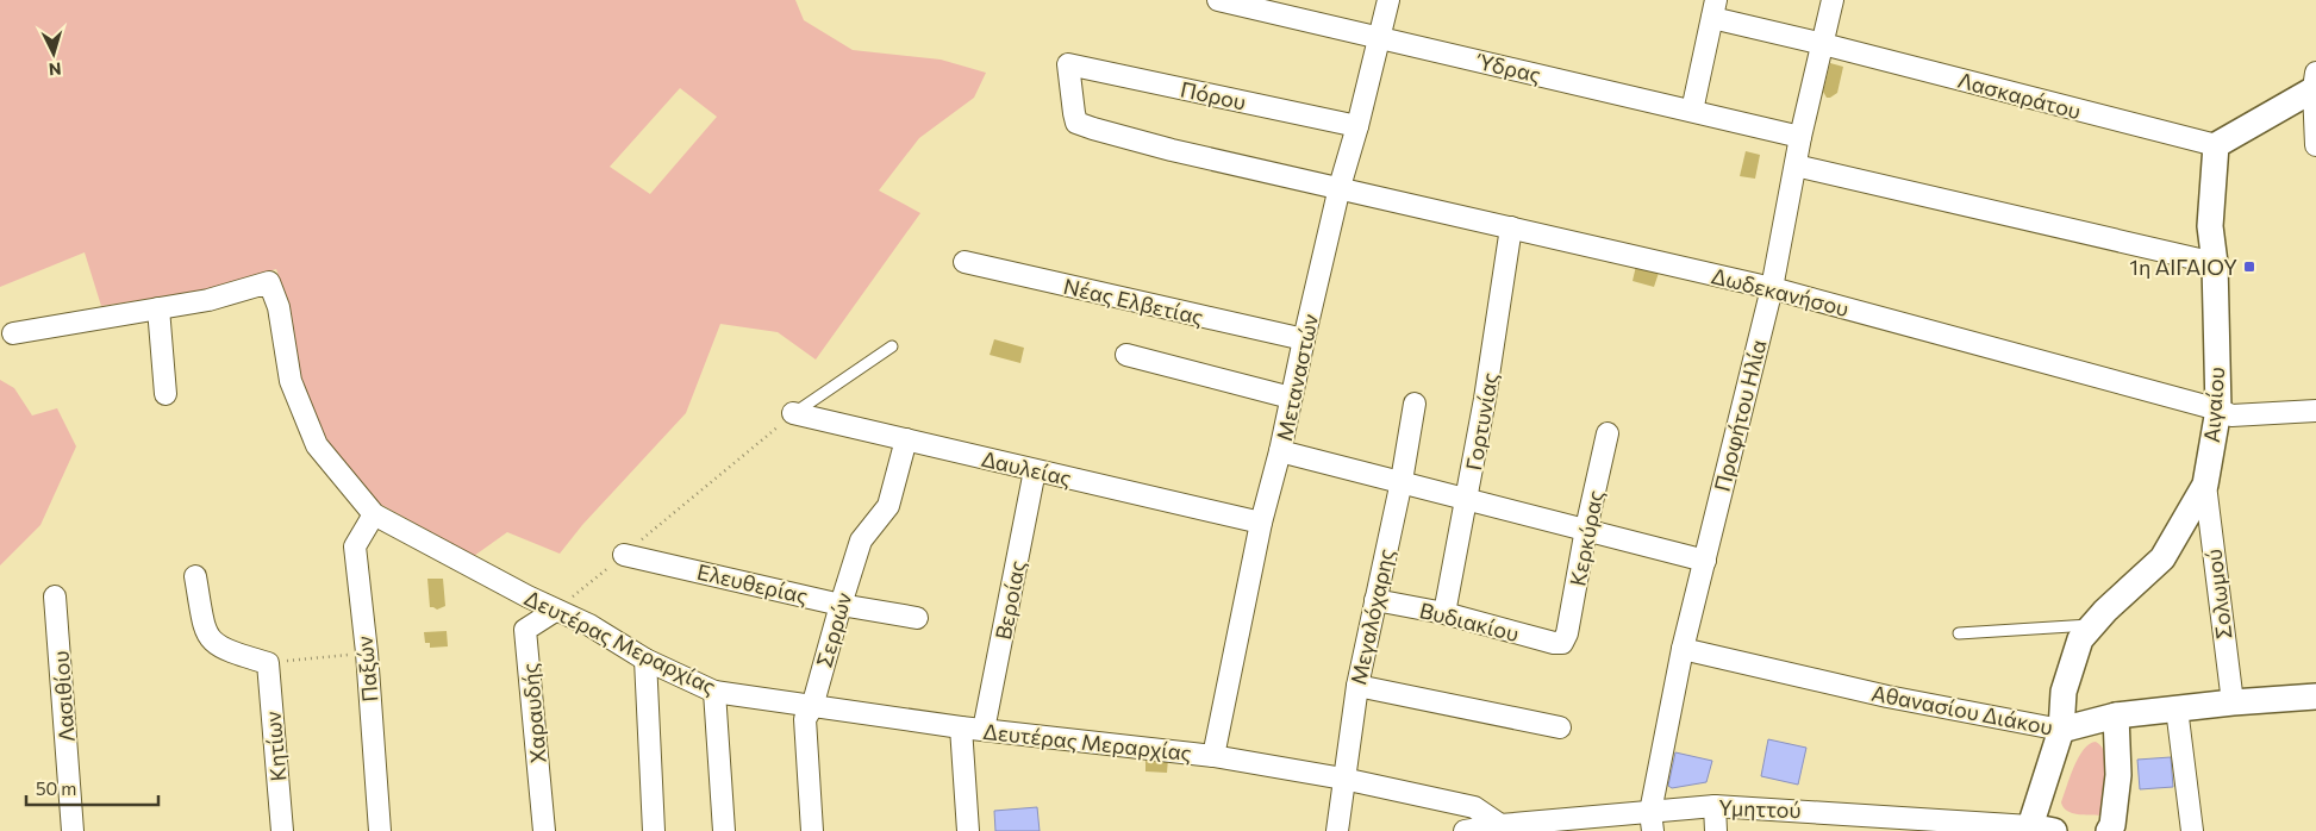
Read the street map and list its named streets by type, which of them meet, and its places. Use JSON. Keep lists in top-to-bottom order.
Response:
{
  "streets": {
    "street": [
      "Ύδρας",
      "Πόρου",
      "Λασκαράτου",
      "Δωδεκανήσου",
      "Νέας Ελβετίας",
      "Μεταναστών",
      "Αιγαίου",
      "Προφήτου Ηλία",
      "Γορτυνίας",
      "Δαυλείας",
      "Κερκύρας",
      "Ελευθερίας",
      "Σολωμού",
      "Βεροίας",
      "Μεγαλόχαρης",
      "Βυδιακίου",
      "Σερρών",
      "Δευτέρας Μεραρχίας",
      "Παξών",
      "Λασιθίου",
      "Αθανασίου Διάκου",
      "Χαραυδής",
      "Κητίων",
      "Υμηττού"
    ]
  },
  "crossings": [
    ["Ύδρας", "Μεταναστών"],
    ["Ύδρας", "Προφήτου Ηλία"],
    ["Πόρου", "Δωδεκανήσου"],
    ["Πόρου", "Μεταναστών"],
    ["Λασκαράτου", "Αιγαίου"],
    ["Λασκαράτου", "Προφήτου Ηλία"],
    ["Δωδεκανήσου", "Μεταναστών"],
    ["Δωδεκανήσου", "Αιγαίου"],
    ["Δωδεκανήσου", "Προφήτου Ηλία"],
    ["Δωδεκανήσου", "Γορτυνίας"],
    ["Νέας Ελβετίας", "Μεταναστών"],
    ["Μεταναστών", "Δαυλείας"],
    ["Μεταναστών", "Δευτέρας Μεραρχίας"],
    ["Αιγαίου", "Σολωμού"],
    ["Αιγαίου", "Αθανασίου Διάκου"],
    ["Αιγαίου", "Υμηττού"],
    ["Προφήτου Ηλία", "Αθανασίου Διάκου"],
    ["Προφήτου Ηλία", "Υμηττού"],
    ["Γορτυνίας", "Βυδιακίου"],
    ["Δαυλείας", "Βεροίας"],
    ["Δαυλείας", "Σερρών"],
    ["Κερκύρας", "Βυδιακίου"],
    ["Ελευθερίας", "Σερρών"],
    ["Σολωμού", "Αθανασίου Διάκου"],
    ["Βεροίας", "Δευτέρας Μεραρχίας"],
    ["Μεγαλόχαρης", "Βυδιακίου"],
    ["Μεγαλόχαρης", "Δευτέρας Μεραρχίας"],
    ["Σερρών", "Δευτέρας Μεραρχίας"],
    ["Δευτέρας Μεραρχίας", "Παξών"],
    ["Δευτέρας Μεραρχίας", "Χαραυδής"],
    ["Δευτέρας Μεραρχίας", "Υμηττού"]
  ],
  "places": {
    "transit": ["1η ΑΙΓΑΙΟΥ"]
  },
  "scale_bar": "50 m",
  "north": "bottom"
}
